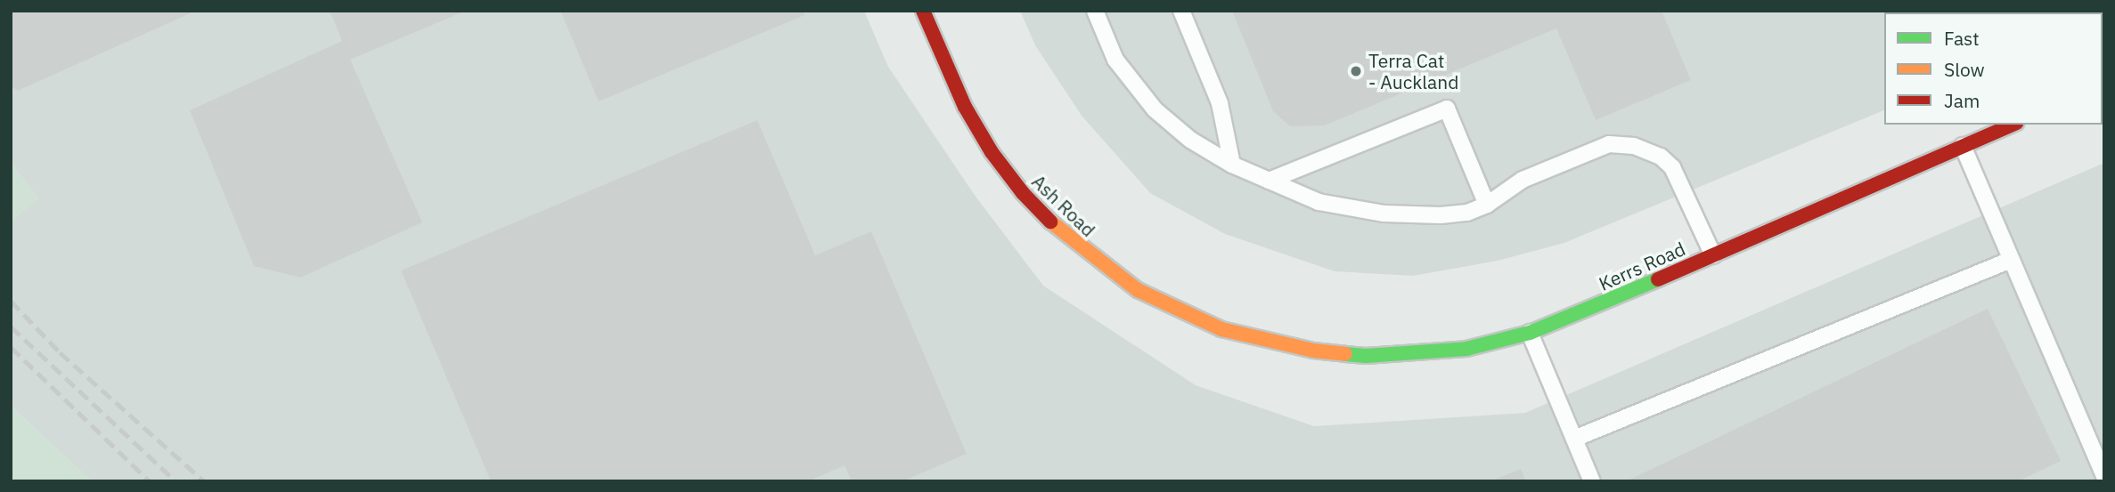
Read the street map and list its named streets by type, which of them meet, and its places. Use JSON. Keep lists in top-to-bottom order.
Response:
{
  "streets": {
    "main road": ["Ash Road", "Kerrs Road"]
  },
  "crossings": [
    ["Ash Road", "Kerrs Road"]
  ],
  "places": ["Terra Cat - Auckland"],
  "legend": ["Fast", "Slow", "Jam"]
}
